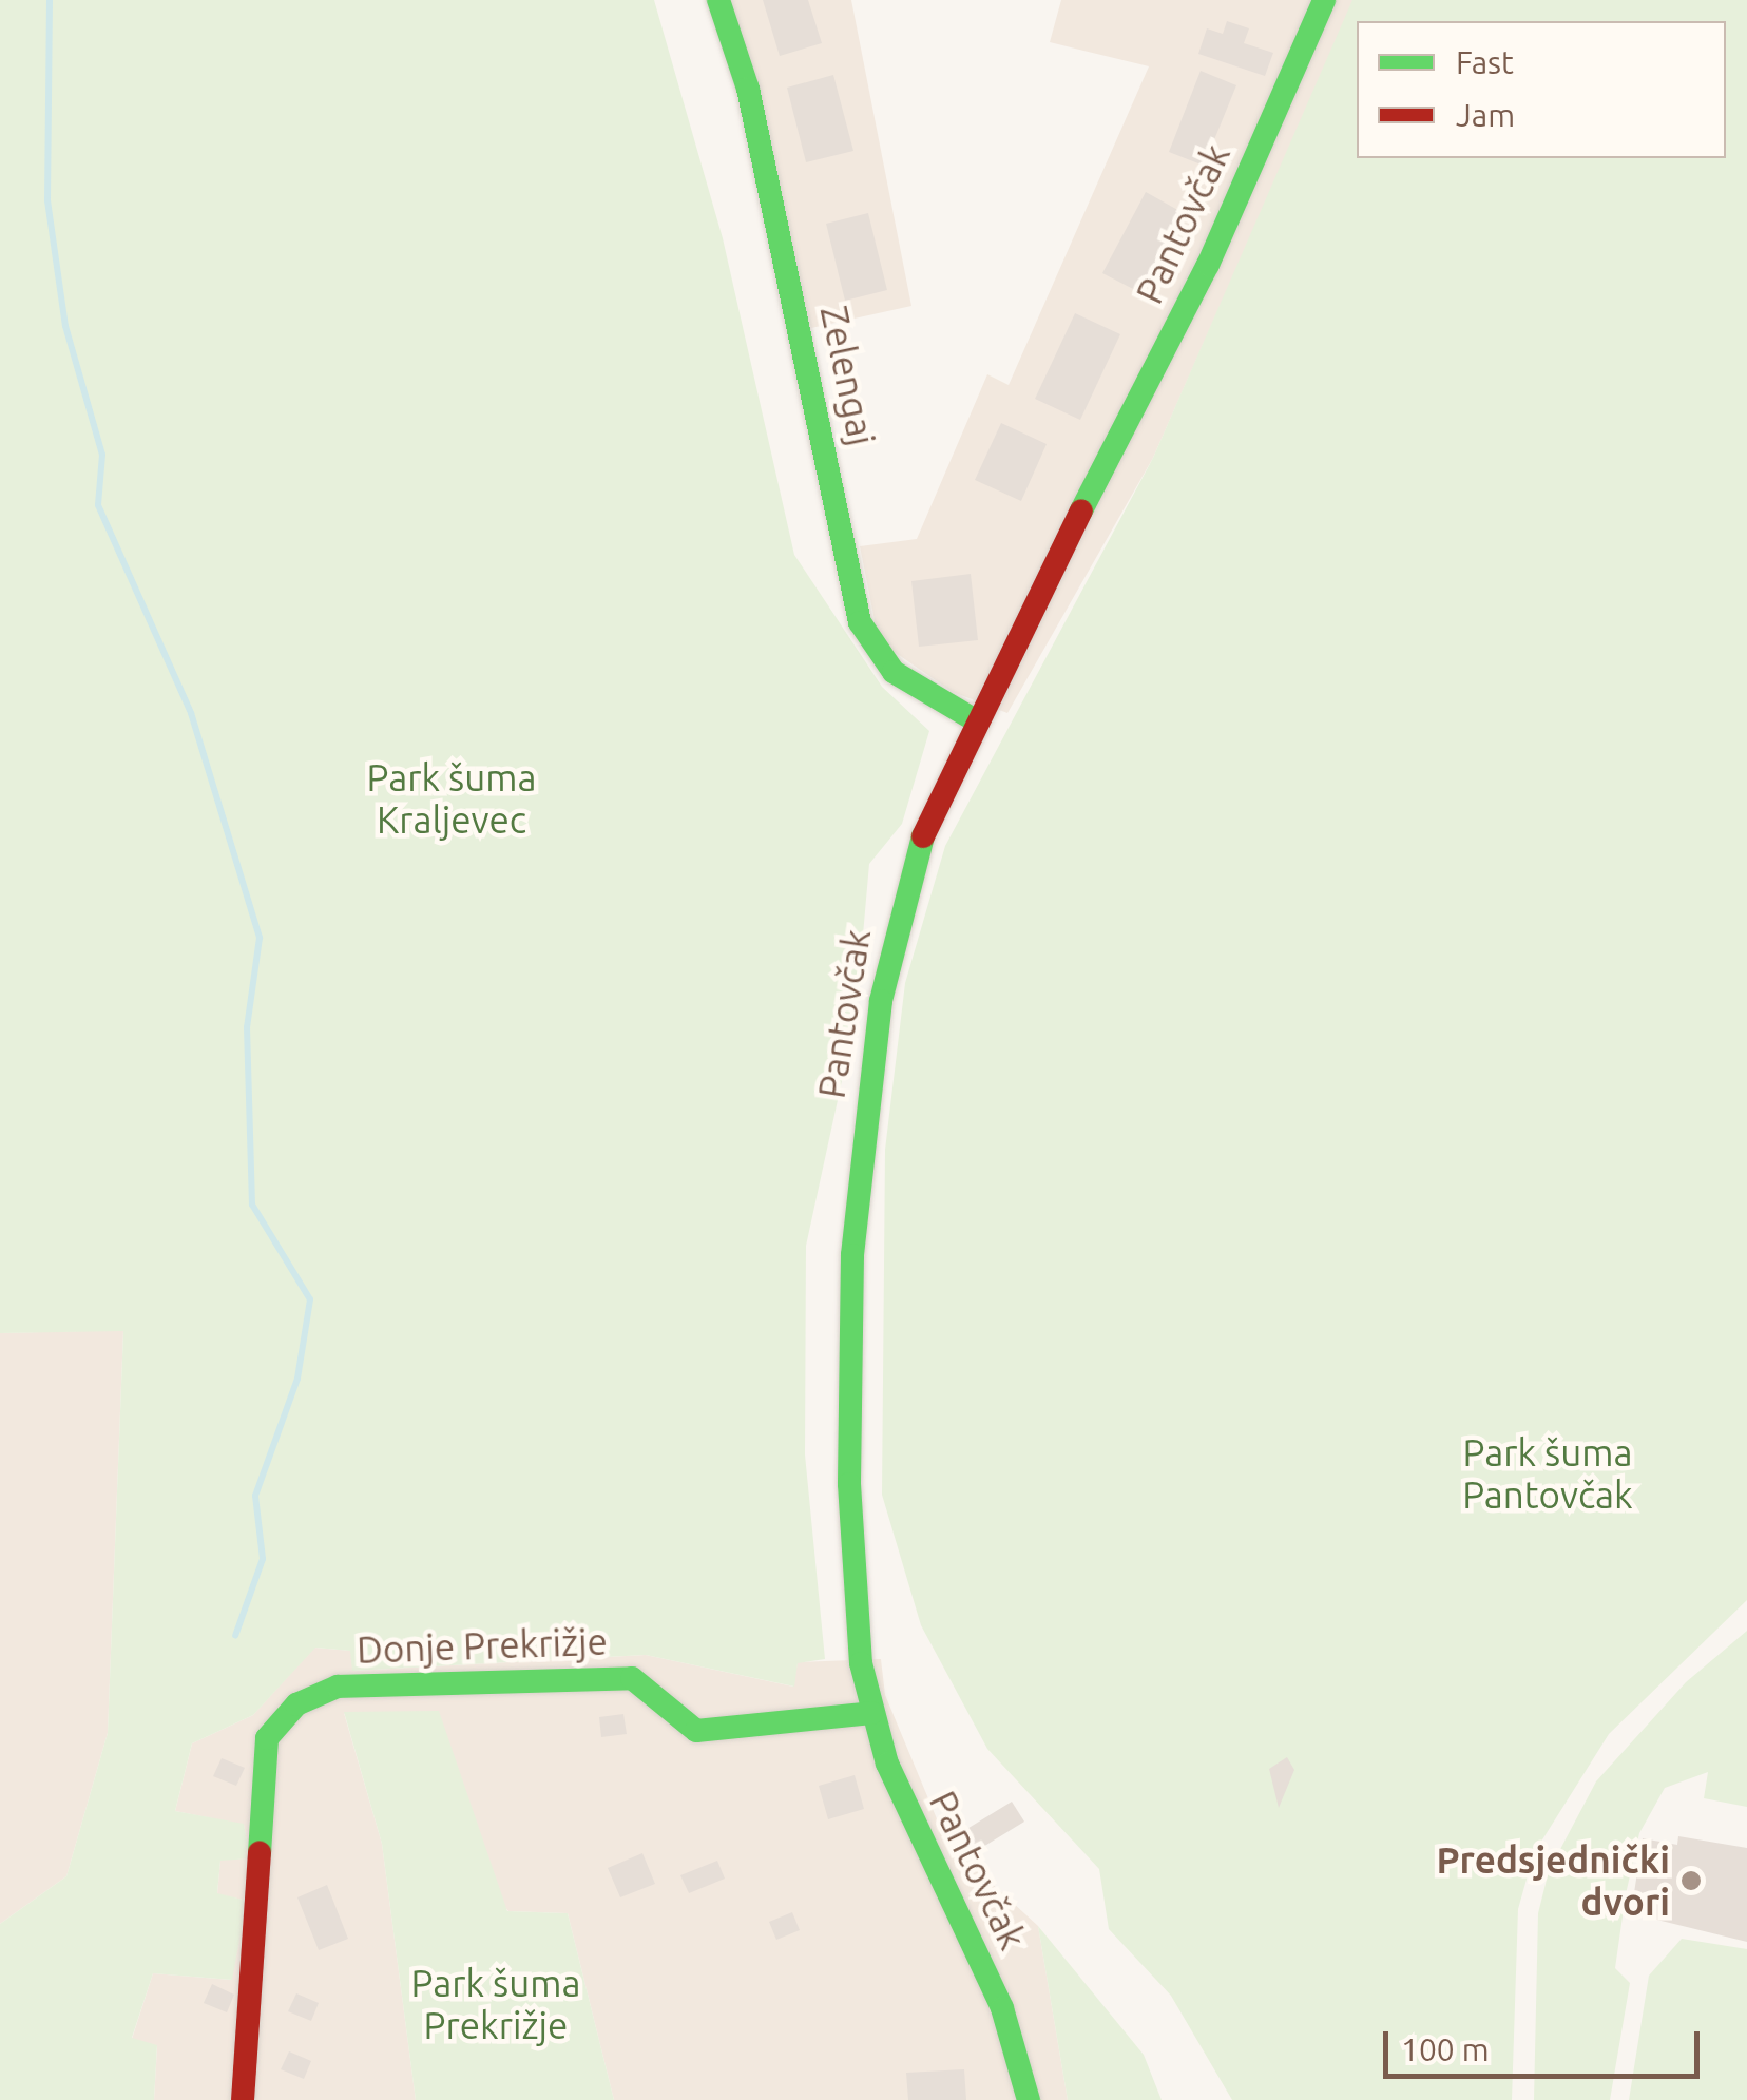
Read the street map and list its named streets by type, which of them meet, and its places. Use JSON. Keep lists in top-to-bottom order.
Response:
{
  "streets": {
    "main road": ["Pantovčak", "Zelengaj", "Donje Prekrižje"]
  },
  "crossings": [
    ["Pantovčak", "Zelengaj"],
    ["Pantovčak", "Donje Prekrižje"]
  ],
  "parks": ["Park šuma Kraljevec", "Park šuma Pantovčak", "Park šuma Prekrižje"],
  "places": ["Predsjednički dvori"],
  "legend": ["Fast", "Jam"],
  "scale_bar": "100 m"
}
